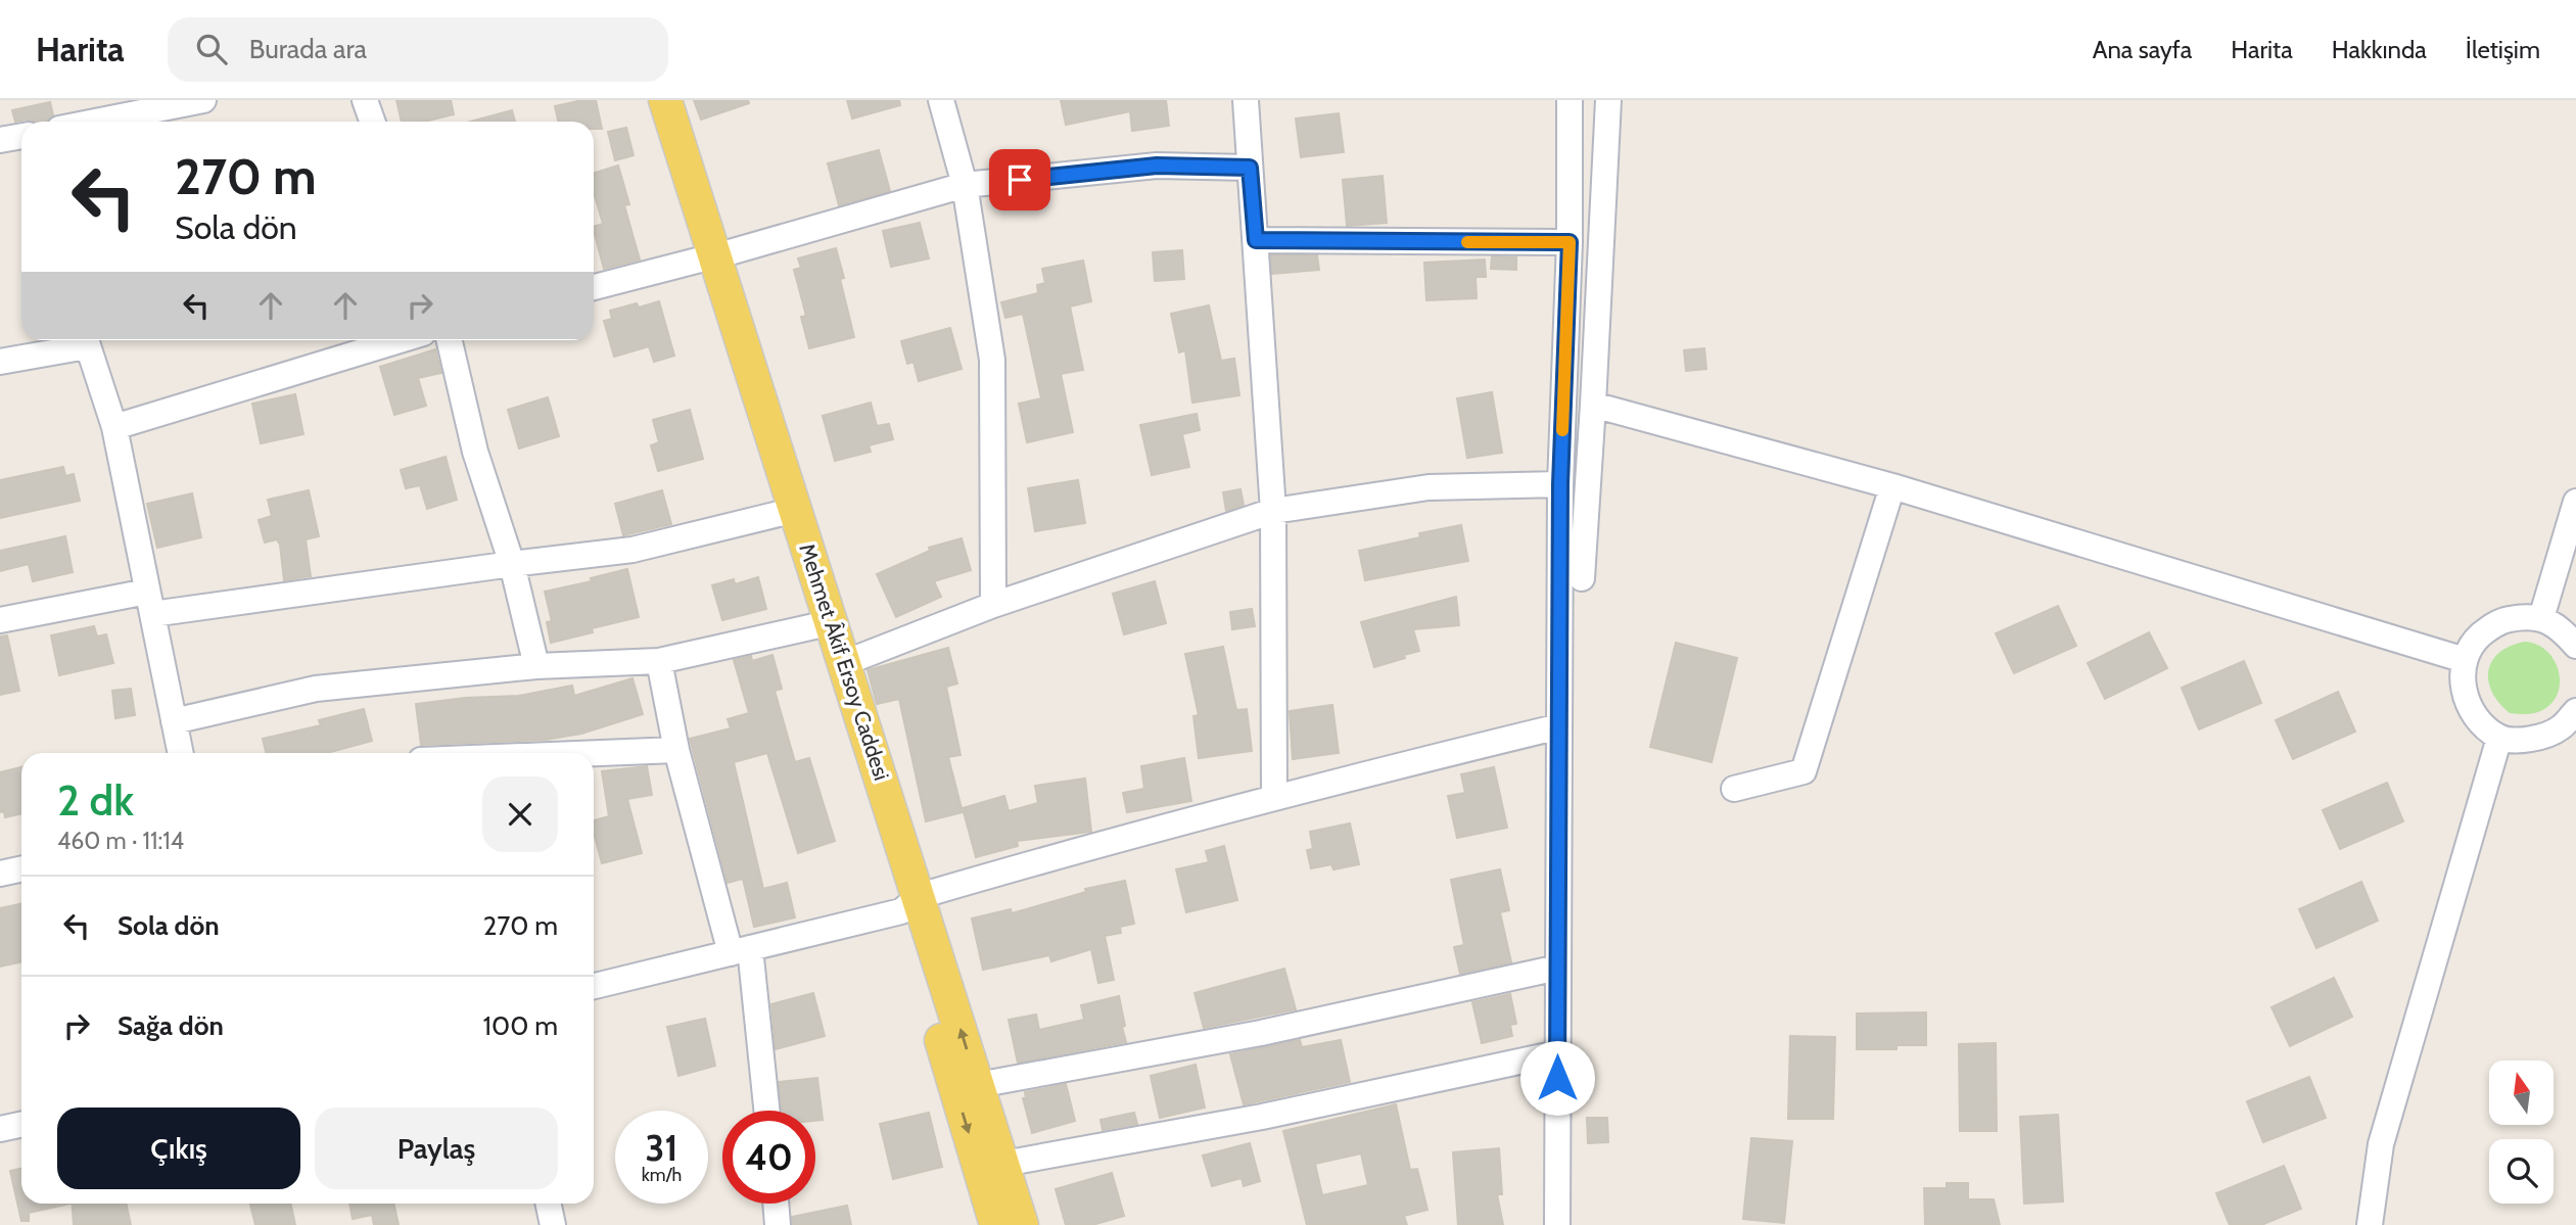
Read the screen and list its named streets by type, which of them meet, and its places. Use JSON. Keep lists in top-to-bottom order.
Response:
{
  "streets": {
    "main road": ["Mehmet Âkif Ersoy Caddesi"]
  },
  "north": "top",
  "page": {
    "header": "Harita",
    "search": "Burada ara",
    "nav": [
      "Ana sayfa",
      "Harita",
      "Hakkında",
      "İletişim"
    ],
    "turn": ["270 m", "Sola dön"],
    "heading": ["2 dk", "460 m · 11:14"],
    "list": [
      {
        "name": "Sola dön",
        "value": "270 m"
      },
      {
        "name": "Sağa dön",
        "value": "100 m"
      }
    ],
    "buttons": ["Çıkış", "Paylaş"],
    "speed": "31 km/h",
    "limit": "40"
  }
}
